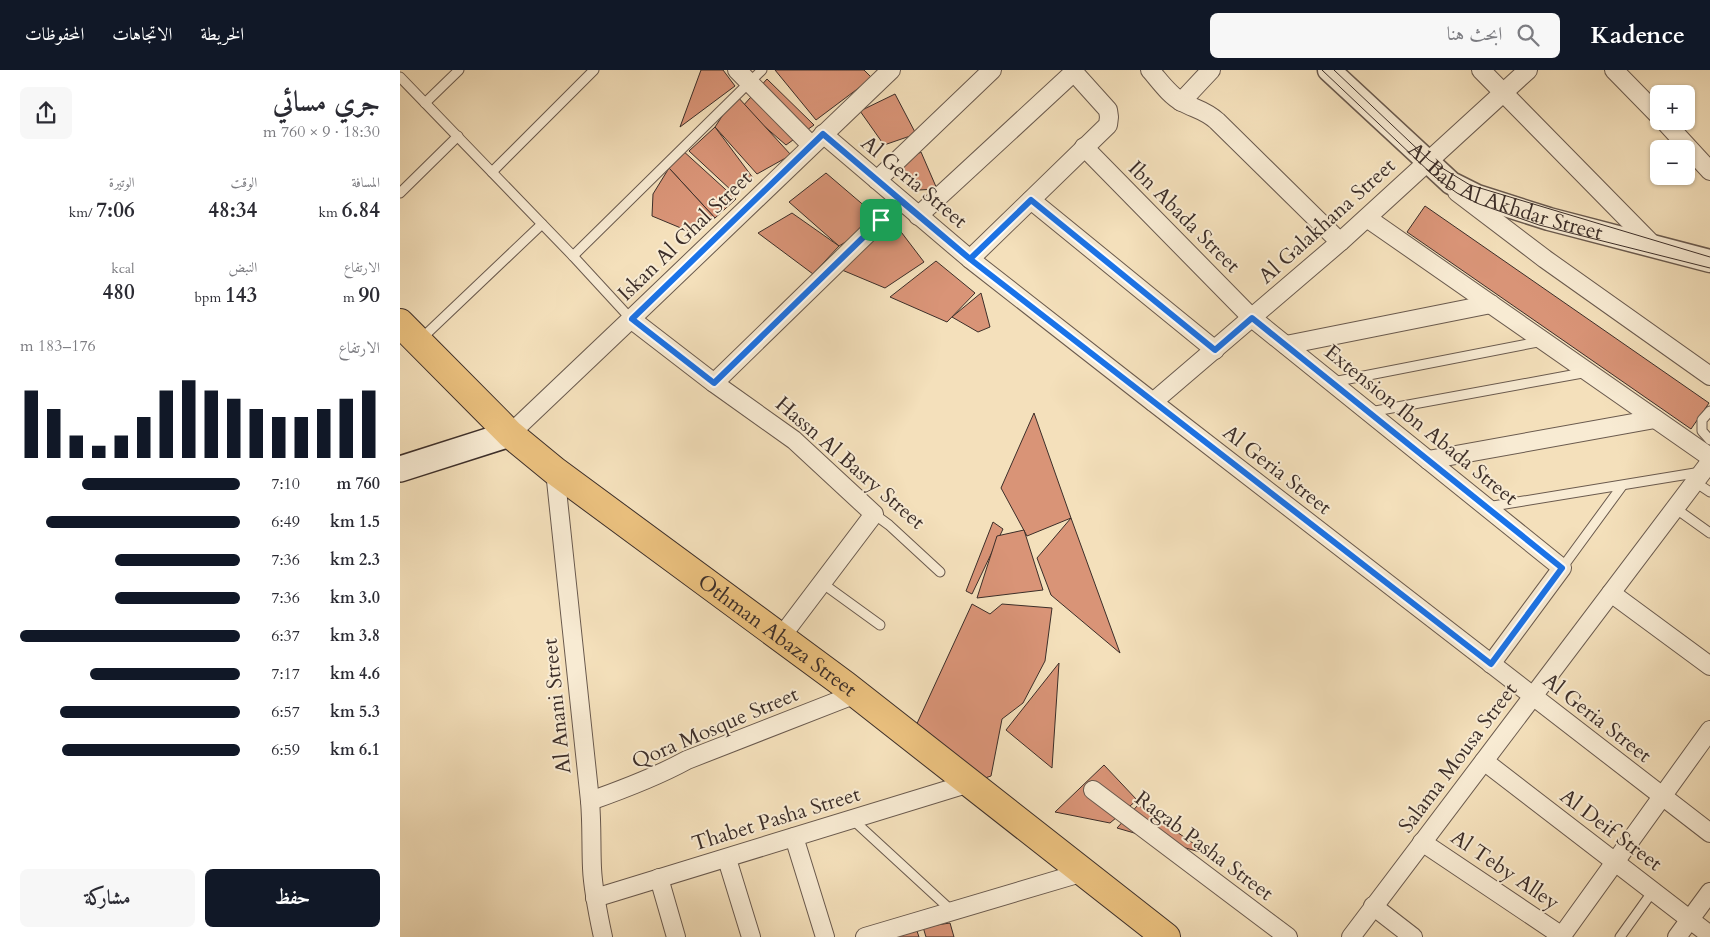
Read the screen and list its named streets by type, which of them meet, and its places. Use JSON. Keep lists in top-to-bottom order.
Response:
{
  "streets": {
    "main road": ["Othman Abaza Street"],
    "street": [
      "Al Geria Street",
      "Al Bab Al Akhdar Street",
      "Ibn Abada Street",
      "Al Galakhana Street",
      "Iskan Al Ghal Street",
      "Extension Ibn Abada Street",
      "Hassn Al Basry Street",
      "Al Anani Street",
      "Qora Mosque Street",
      "Salama Mousa Street",
      "Thabet Pasha Street",
      "Al Deif Street",
      "Ragab Pasha Street",
      "Al Teby Alley"
    ]
  },
  "crossings": [
    ["Al Geria Street", "Al Galakhana Street"],
    ["Al Geria Street", "Iskan Al Ghal Street"],
    ["Al Geria Street", "Salama Mousa Street"],
    ["Al Bab Al Akhdar Street", "Al Galakhana Street"],
    ["Ibn Abada Street", "Al Galakhana Street"],
    ["Ibn Abada Street", "Extension Ibn Abada Street"],
    ["Al Galakhana Street", "Extension Ibn Abada Street"],
    ["Iskan Al Ghal Street", "Hassn Al Basry Street"],
    ["Iskan Al Ghal Street", "Othman Abaza Street"],
    ["Othman Abaza Street", "Al Anani Street"],
    ["Othman Abaza Street", "Qora Mosque Street"],
    ["Othman Abaza Street", "Thabet Pasha Street"],
    ["Al Anani Street", "Qora Mosque Street"],
    ["Al Anani Street", "Thabet Pasha Street"],
    ["Salama Mousa Street", "Al Deif Street"],
    ["Salama Mousa Street", "Al Teby Alley"]
  ],
  "page": {
    "header": "Kadence",
    "search": "ابحث هنا",
    "nav": ["الخريطة", "الاتجاهات", "المحفوظات"],
    "heading": ["جري مسائي", "18:30 · 9 × 760 m"],
    "map_buttons": ["+", "−"],
    "stats": [
      ["المسافة", "6.84 km"],
      ["الوقت", "48:34"],
      ["الوتيرة", "7:06 /km"],
      ["الارتفاع", "90 m"],
      ["النبض", "143 bpm"],
      ["kcal", "480"]
    ],
    "chart": ["الارتفاع", "176–183 m"],
    "list": [
      {
        "name": "760 m",
        "note": "7:10"
      },
      {
        "name": "1.5 km",
        "note": "6:49"
      },
      {
        "name": "2.3 km",
        "note": "7:36"
      },
      {
        "name": "3.0 km",
        "note": "7:36"
      },
      {
        "name": "3.8 km",
        "note": "6:37"
      },
      {
        "name": "4.6 km",
        "note": "7:17"
      },
      {
        "name": "5.3 km",
        "note": "6:57"
      },
      {
        "name": "6.1 km",
        "note": "6:59"
      }
    ],
    "buttons": ["حفظ", "مشاركة"]
  }
}
